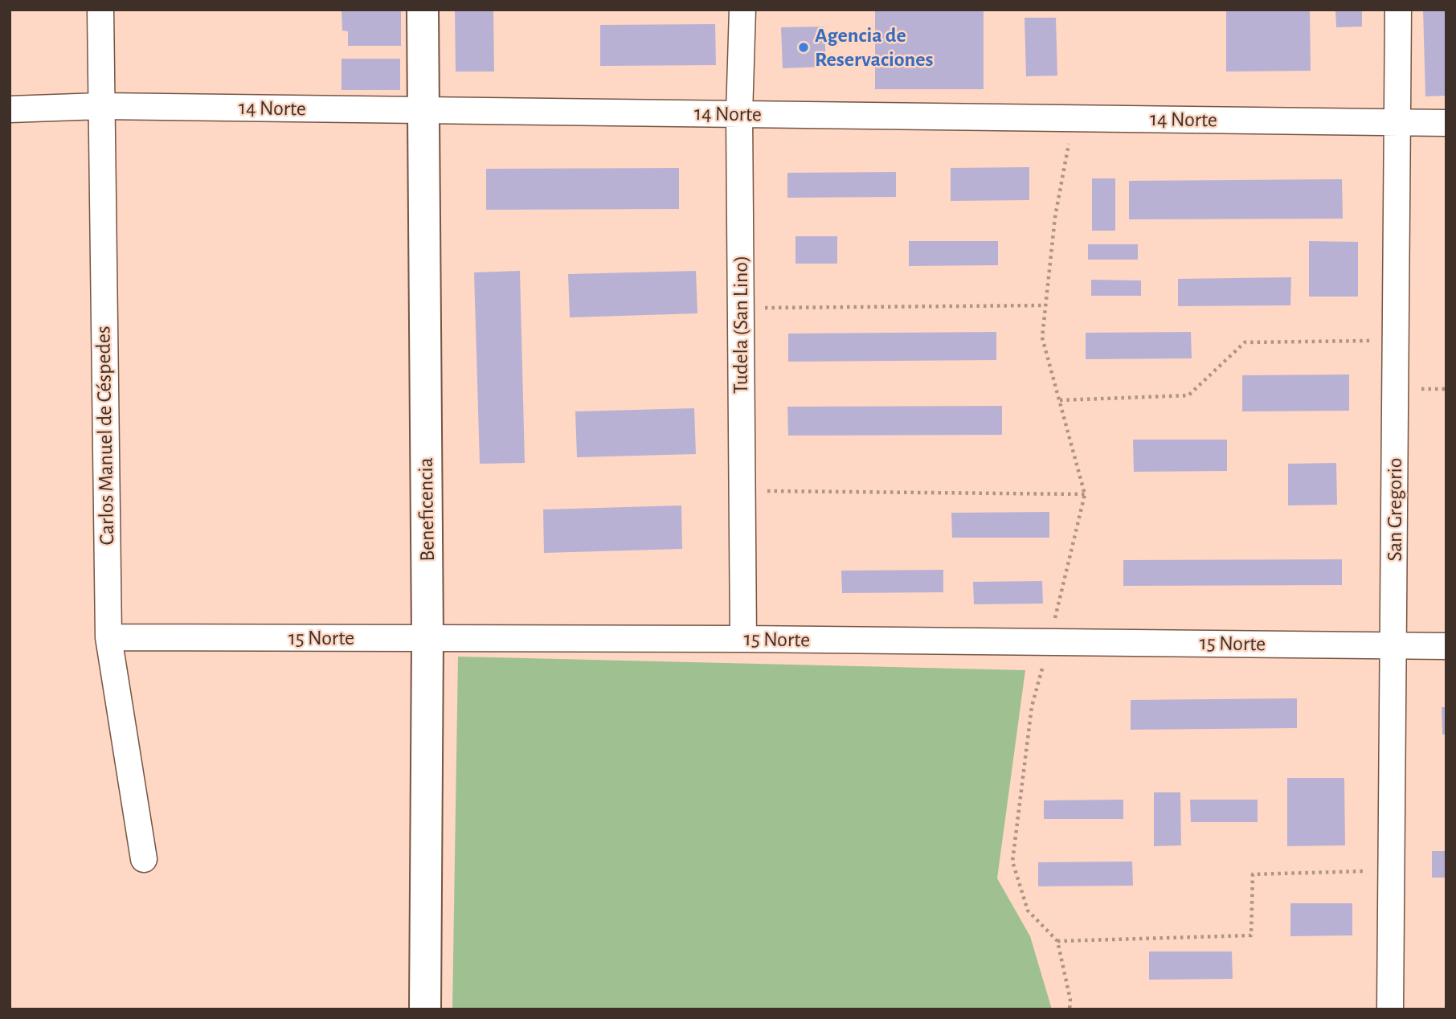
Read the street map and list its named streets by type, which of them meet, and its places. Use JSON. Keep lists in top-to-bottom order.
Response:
{
  "streets": {
    "main road": ["Beneficencia"],
    "street": [
      "14 Norte",
      "Tudela (San Lino)",
      "Carlos Manuel de Céspedes",
      "San Gregorio",
      "15 Norte"
    ]
  },
  "crossings": [
    ["14 Norte", "Tudela (San Lino)"],
    ["14 Norte", "Carlos Manuel de Céspedes"],
    ["14 Norte", "Beneficencia"],
    ["14 Norte", "San Gregorio"],
    ["Tudela (San Lino)", "15 Norte"],
    ["Carlos Manuel de Céspedes", "15 Norte"],
    ["Beneficencia", "15 Norte"],
    ["San Gregorio", "15 Norte"]
  ],
  "places": ["Agencia de Reservaciones"]
}
